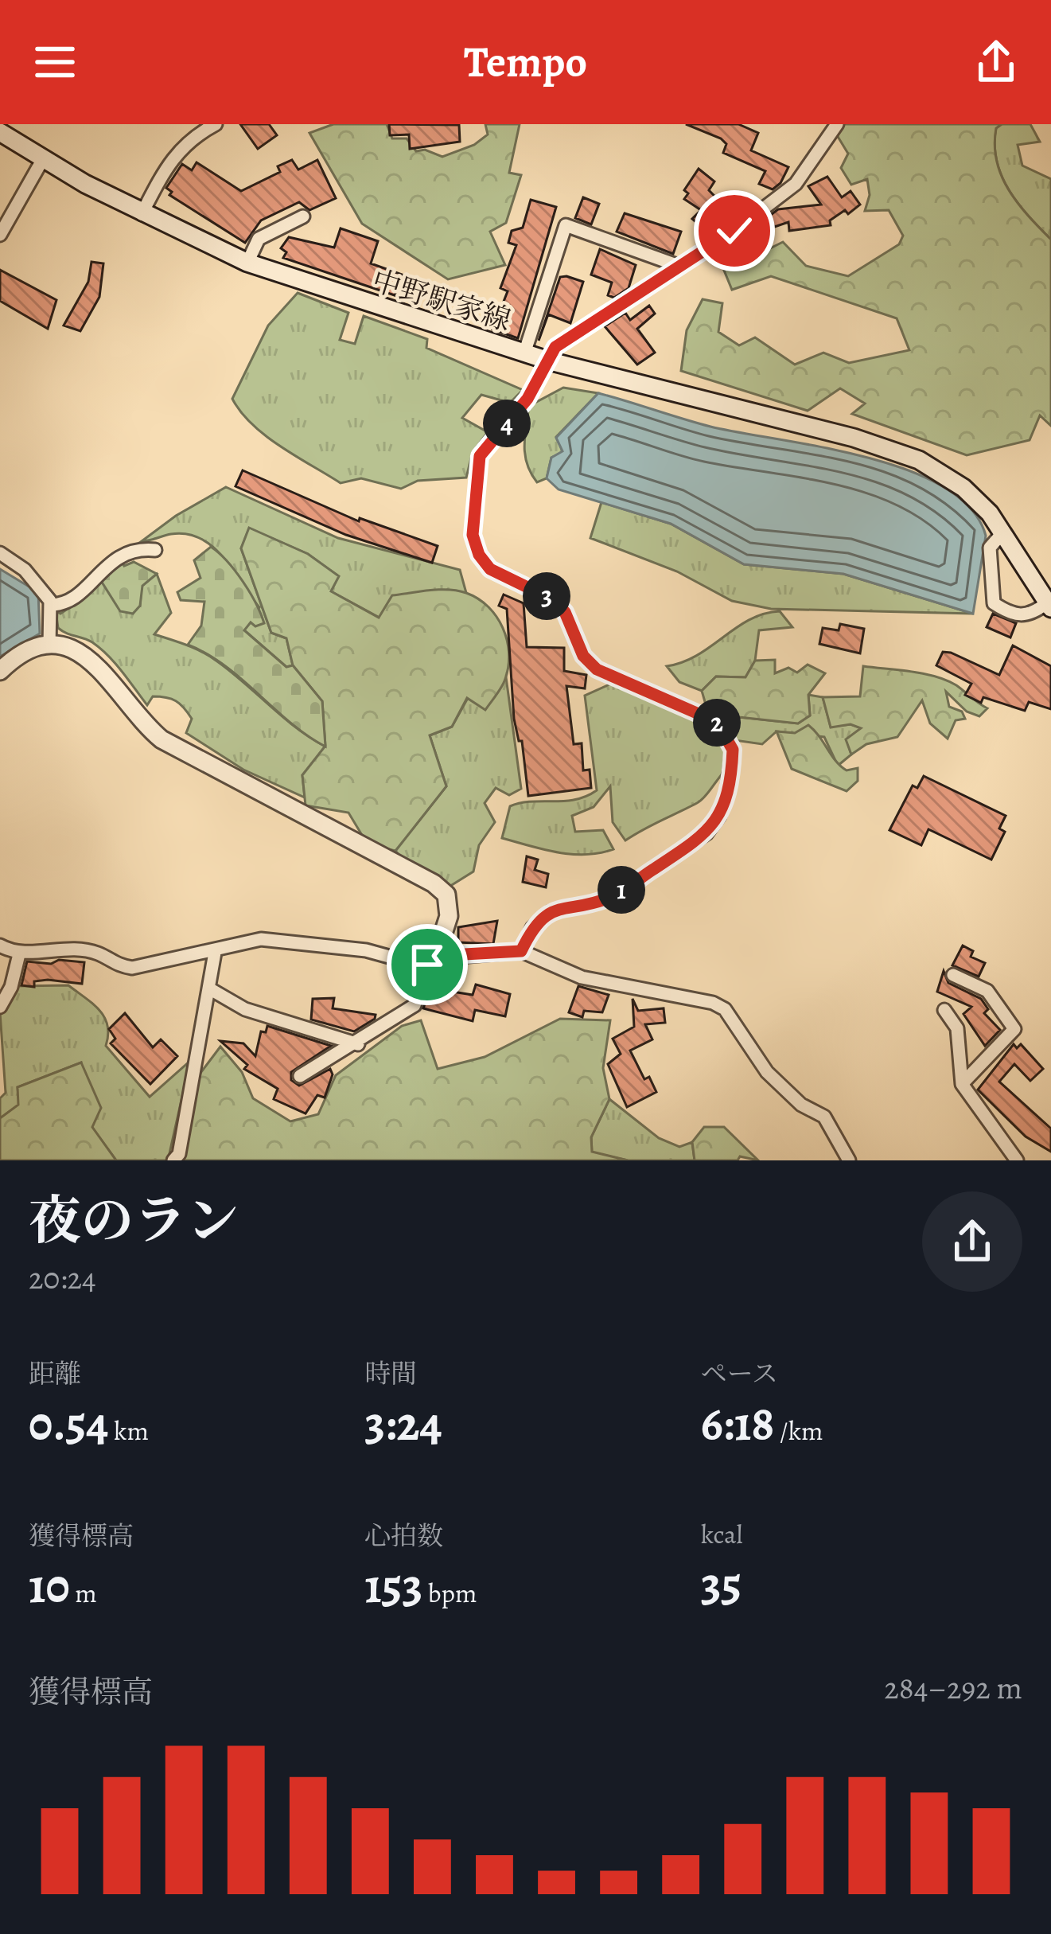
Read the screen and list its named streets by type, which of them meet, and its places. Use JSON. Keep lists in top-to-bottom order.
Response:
{
  "streets": {
    "main road": ["中野駅家線"]
  },
  "page": {
    "header": "Tempo",
    "pins": [
      "4",
      "3",
      "2",
      "1"
    ],
    "heading": ["夜のラン", "20:24"],
    "stats": [
      ["距離", "0.54 km"],
      ["時間", "3:24"],
      ["ペース", "6:18 /km"],
      ["獲得標高", "10 m"],
      ["心拍数", "153 bpm"],
      ["kcal", "35"]
    ],
    "chart": ["獲得標高", "284–292 m"]
  }
}
